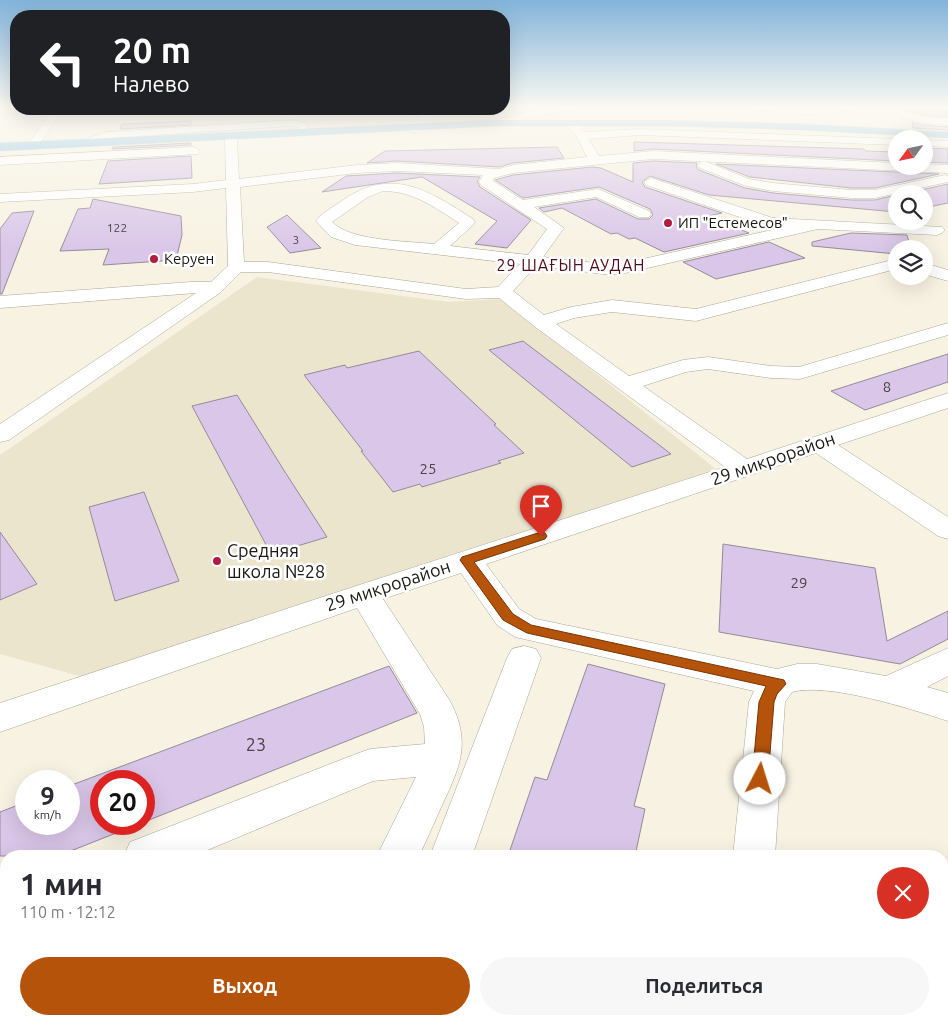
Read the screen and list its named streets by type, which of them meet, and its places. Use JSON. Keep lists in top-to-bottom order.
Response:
{
  "streets": {
    "street": ["29 микрорайон"]
  },
  "districts": ["29 ШАҒЫН АУДАН"],
  "places": ["ИП \"Естемесов\"", "Керуен", "Средняя школа №28"],
  "house_numbers": [
    "122",
    "3",
    "8",
    "25",
    "29",
    "23"
  ],
  "north": "bottom left",
  "page": {
    "turn": ["20 m", "Налево"],
    "speed": "9 km/h",
    "limit": "20",
    "heading": ["1 мин", "110 m · 12:12"],
    "buttons": ["Выход", "Поделиться"]
  }
}
